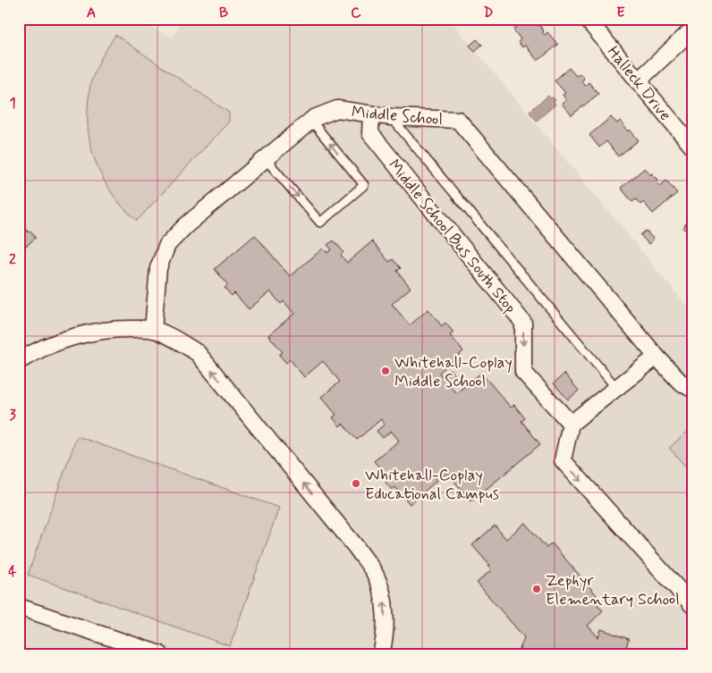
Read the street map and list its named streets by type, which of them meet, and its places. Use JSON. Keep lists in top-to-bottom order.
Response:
{
  "streets": {
    "street": ["Halleck Drive", "Middle School", "Middle School Bus South Stop"]
  },
  "crossings": [
    ["Middle School", "Middle School Bus South Stop"]
  ],
  "one_way": ["Middle School Bus South Stop"],
  "places": ["Whitehall-Coplay Middle School", "Whitehall-Coplay Educational Campus", "Zephyr Elementary School"],
  "grid": {
    "columns": [
      "A",
      "B",
      "C",
      "D",
      "E"
    ],
    "rows": [
      "1",
      "2",
      "3",
      "4"
    ]
  }
}
